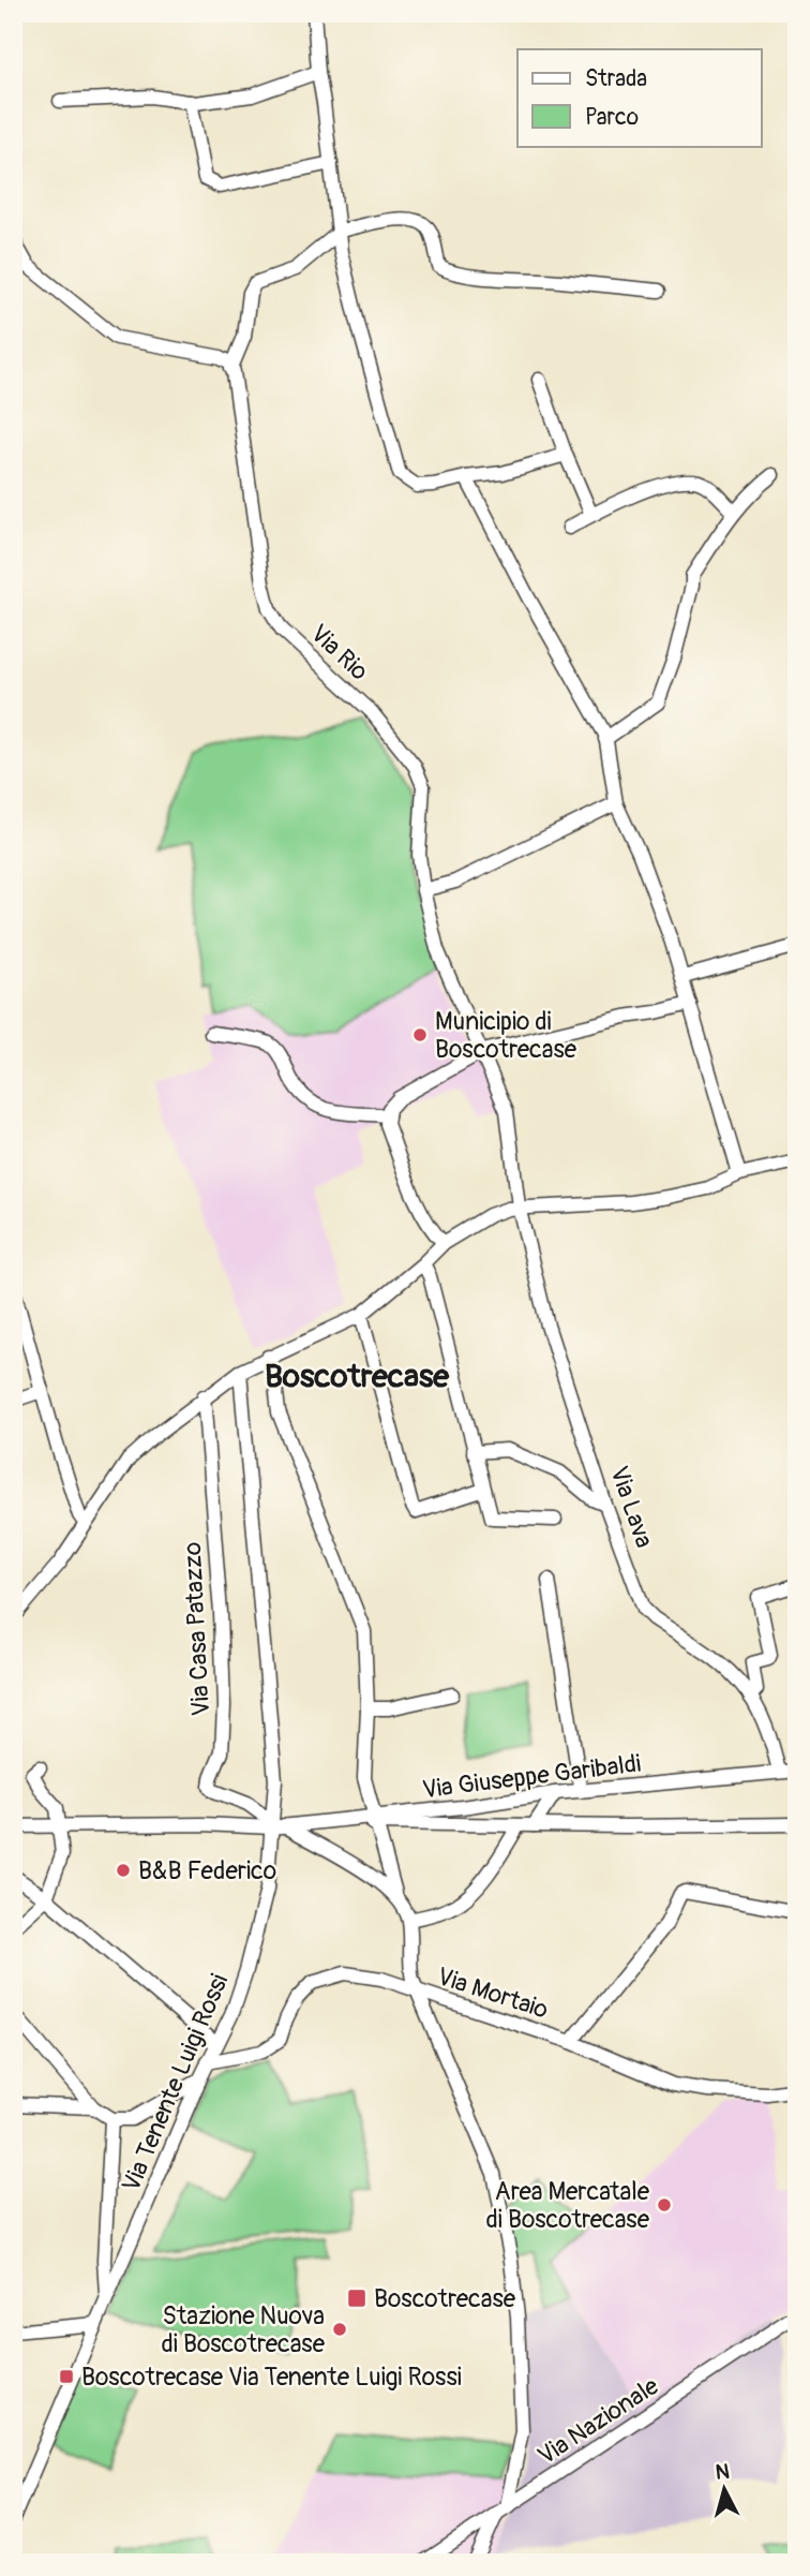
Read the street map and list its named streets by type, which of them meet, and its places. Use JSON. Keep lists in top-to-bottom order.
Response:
{
  "streets": {
    "street": [
      "Via Rio",
      "Via Lava",
      "Via Casa Patazzo",
      "Via Giuseppe Garibaldi",
      "Via Mortaio",
      "Via Tenente Luigi Rossi",
      "Via Nazionale"
    ]
  },
  "crossings": [
    ["Via Rio", "Via Lava"],
    ["Via Lava", "Via Giuseppe Garibaldi"],
    ["Via Casa Patazzo", "Via Tenente Luigi Rossi"],
    ["Via Mortaio", "Via Tenente Luigi Rossi"]
  ],
  "districts": ["Boscotrecase"],
  "places": {
    "other": [
      "Municipio di Boscotrecase",
      "B&B Federico",
      "Area Mercatale di Boscotrecase",
      "Stazione Nuova di Boscotrecase"
    ],
    "transit": ["Boscotrecase", "Boscotrecase Via Tenente Luigi Rossi"]
  },
  "legend": ["Strada", "Parco"],
  "north": "top"
}
